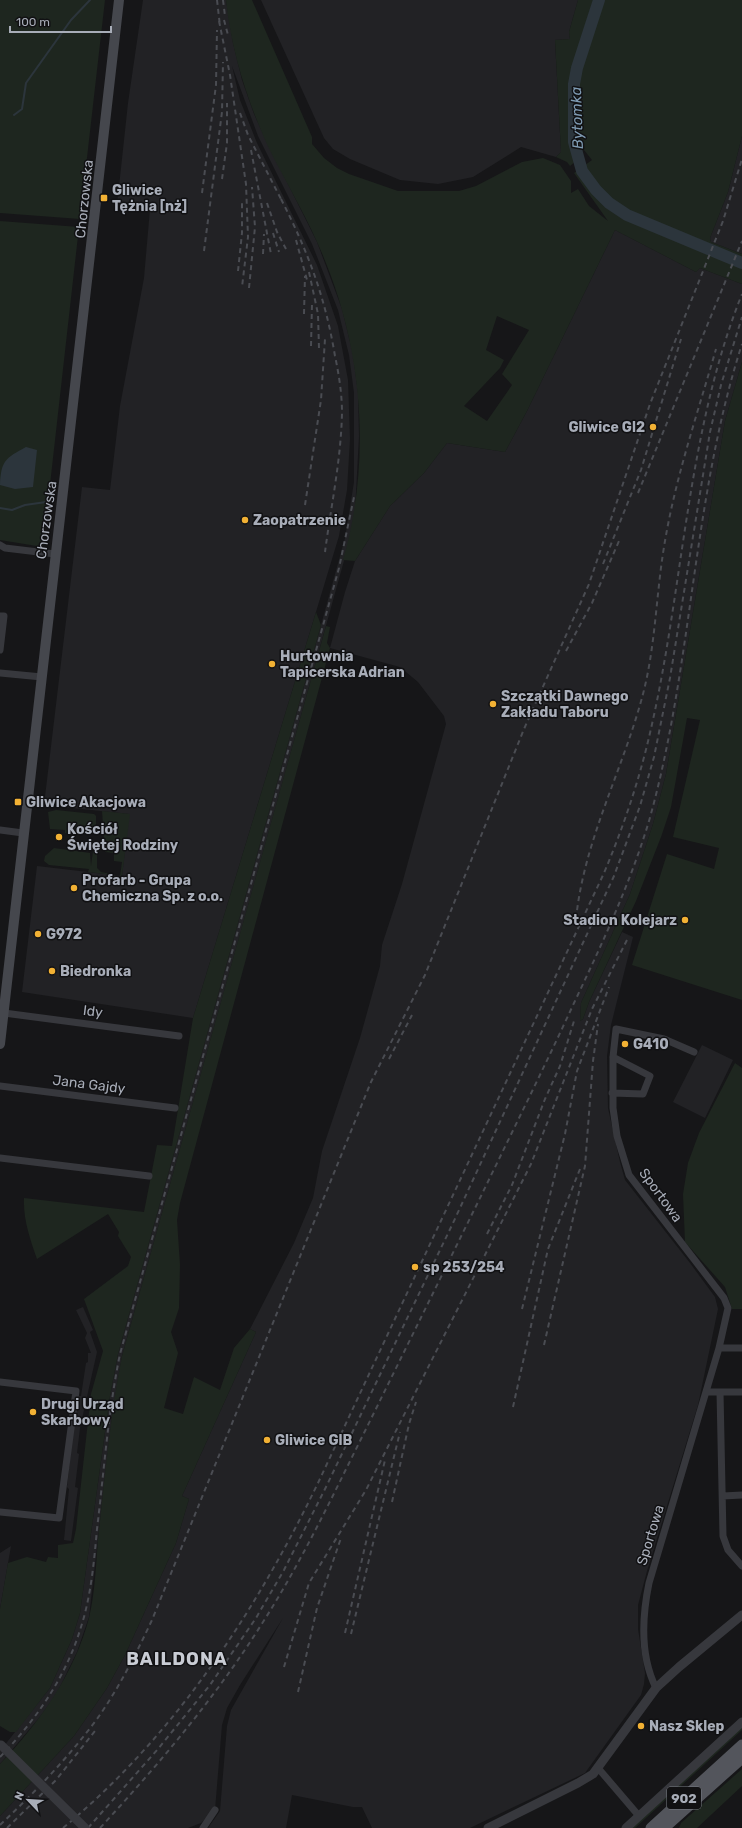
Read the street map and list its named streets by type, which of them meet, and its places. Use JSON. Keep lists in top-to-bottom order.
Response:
{
  "streets": {
    "main road": ["Chorzowska", "902"],
    "street": ["Idy", "Jana Gajdy", "Sportowa"]
  },
  "crossings": [
    ["Chorzowska", "Idy"]
  ],
  "districts": ["BAILDONA"],
  "water": ["Bytomka"],
  "places": {
    "transit": ["Gliwice Tężnia [nż]", "Gliwice Akacjowa"],
    "other": [
      "Gliwice Gl2",
      "Zaopatrzenie",
      "Hurtownia Tapicerska Adrian",
      "Szczątki Dawnego Zakładu Taboru",
      "Kościół Świętej Rodziny",
      "Profarb - Grupa Chemiczna Sp. z o.o.",
      "Stadion Kolejarz",
      "G972",
      "Biedronka",
      "G410",
      "sp 253/254",
      "Drugi Urząd Skarbowy",
      "Gliwice GlB",
      "Nasz Sklep"
    ]
  },
  "scale_bar": "100 m",
  "north": "top left"
}
